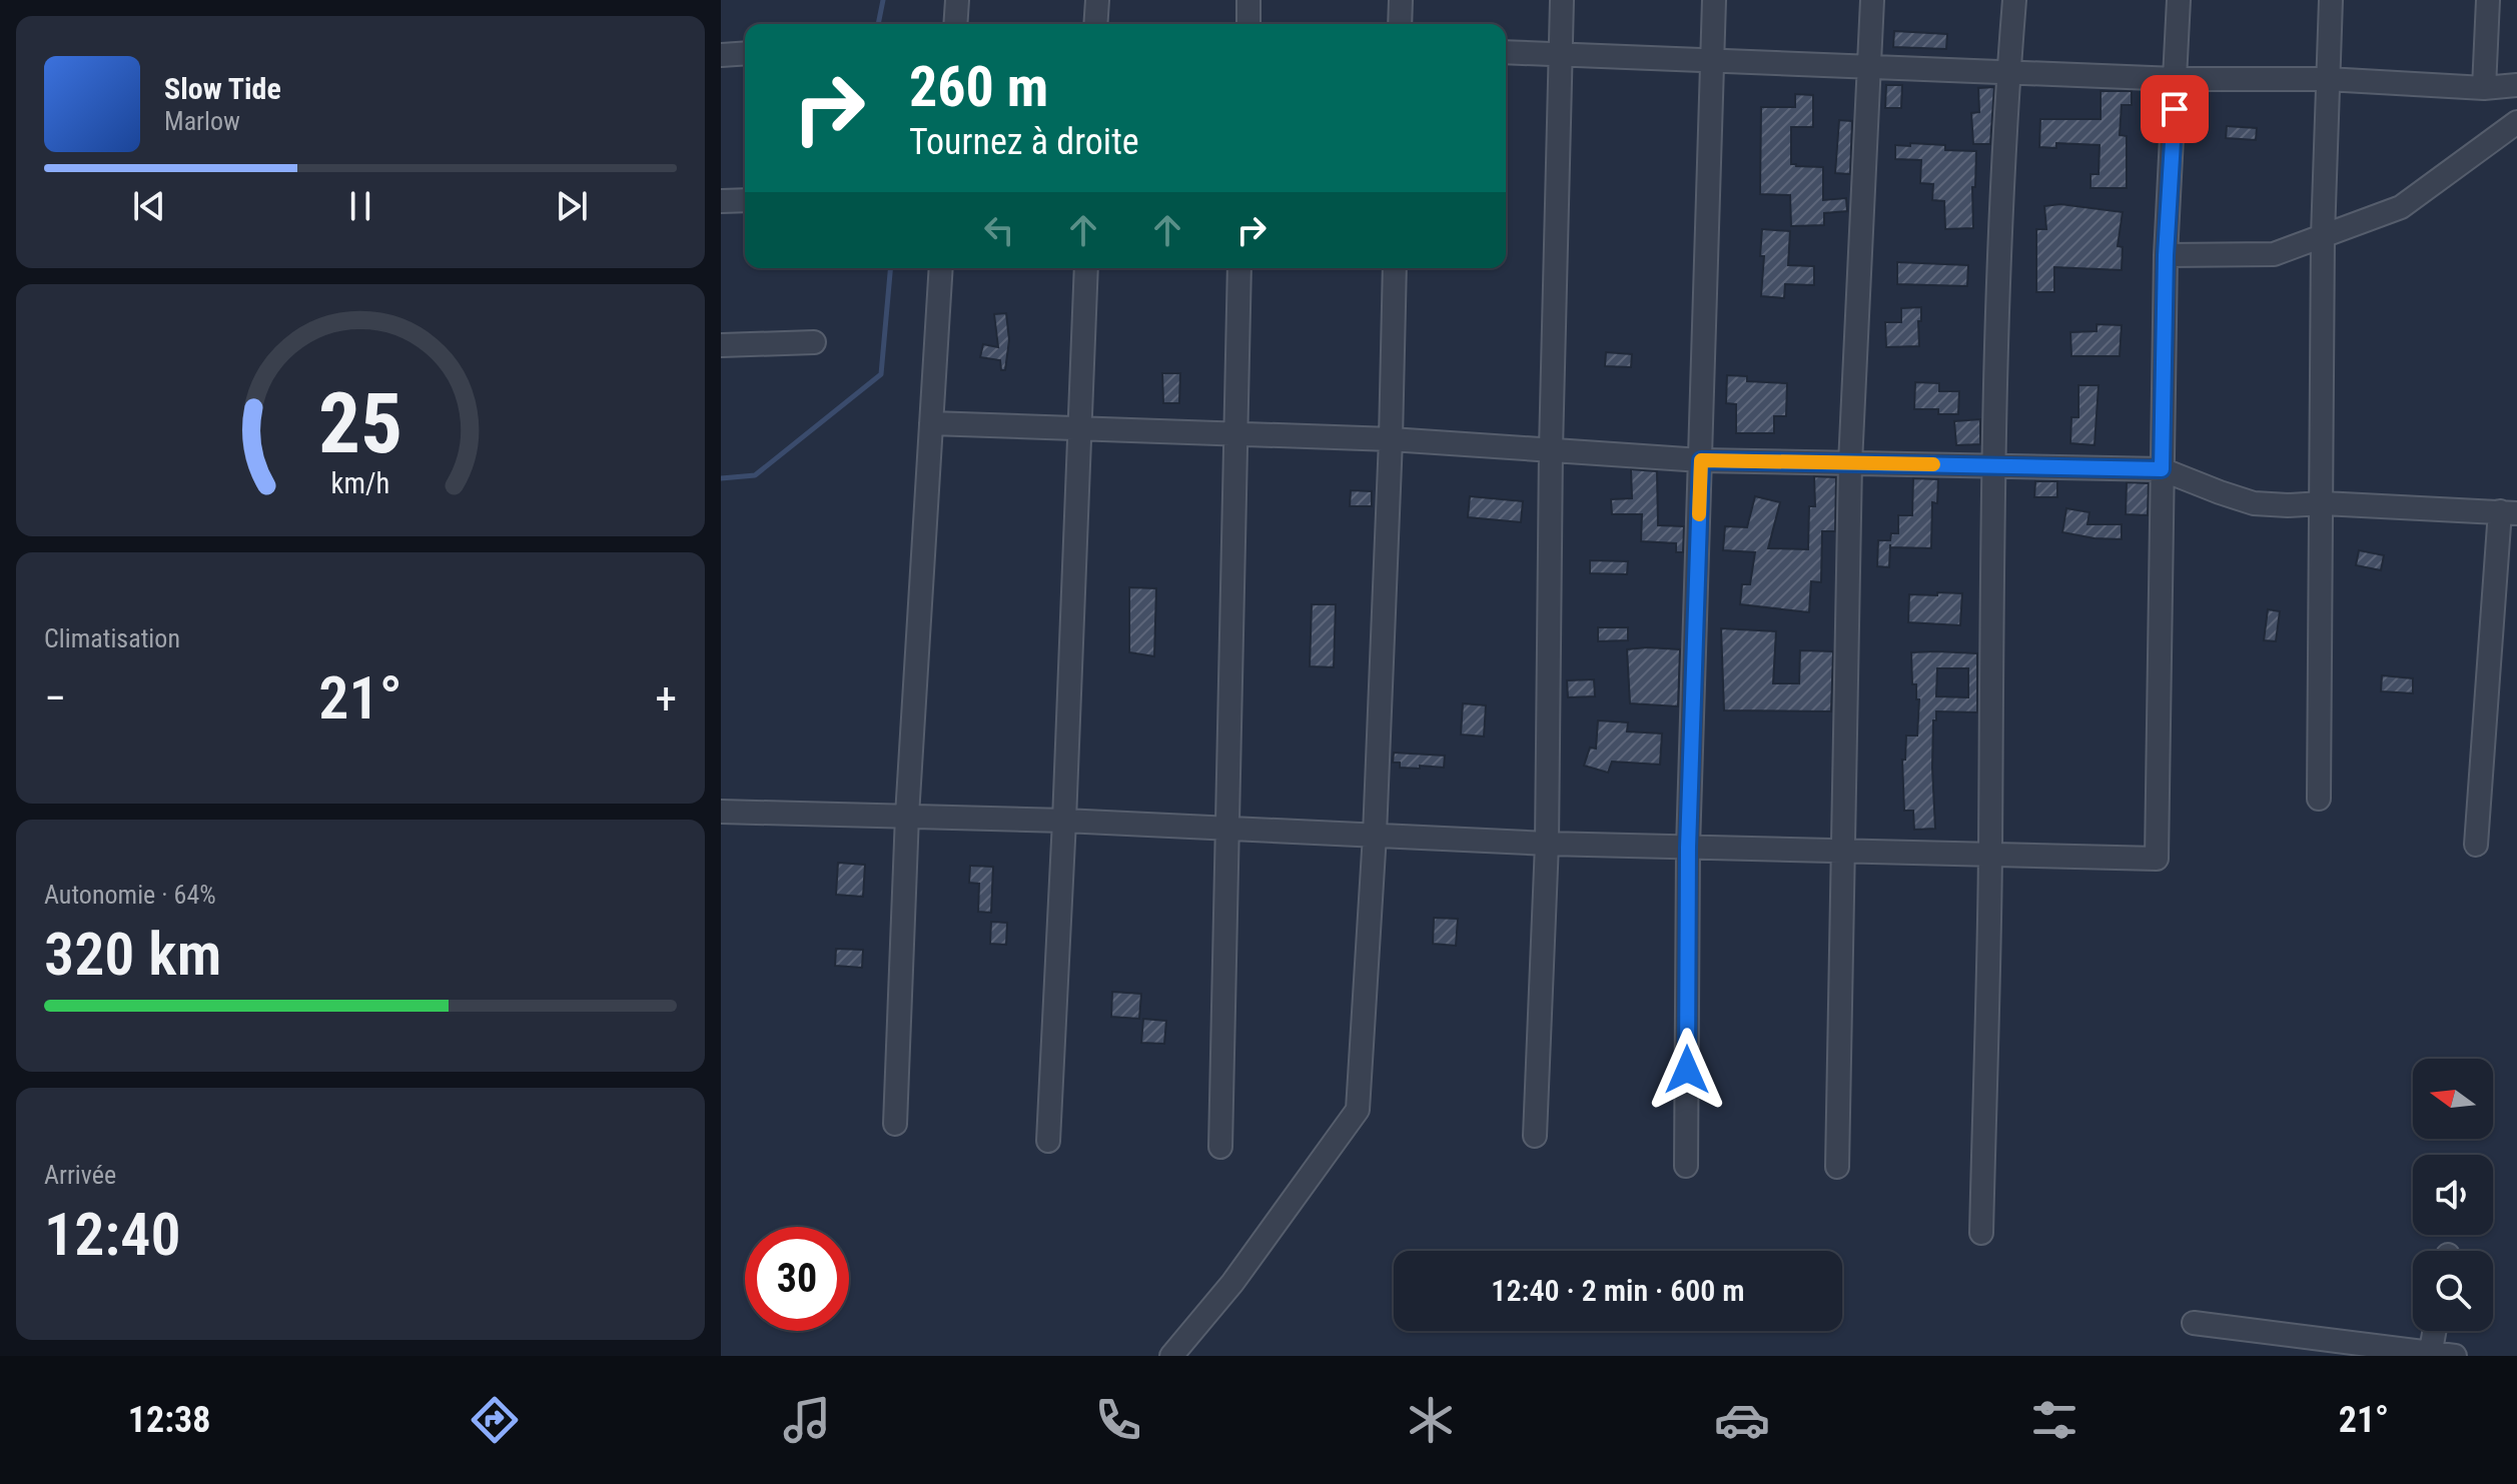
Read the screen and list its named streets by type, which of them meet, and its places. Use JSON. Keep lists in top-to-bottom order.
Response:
{
  "north": "left",
  "page": {
    "turn": ["260 m", "Tournez à droite"],
    "song": ["Slow Tide", "Marlow"],
    "tile": [
      "Climatisation",
      ["Autonomie · 64%", "320 km"],
      ["Arrivée", "12:40"]
    ],
    "heat": ["−", "21°", "+"],
    "limit": "30",
    "trip": "12:40 · 2 min · 600 m",
    "tabs": ["12:38", "21°"],
    "gauge": ["25", "km/h"]
  }
}
